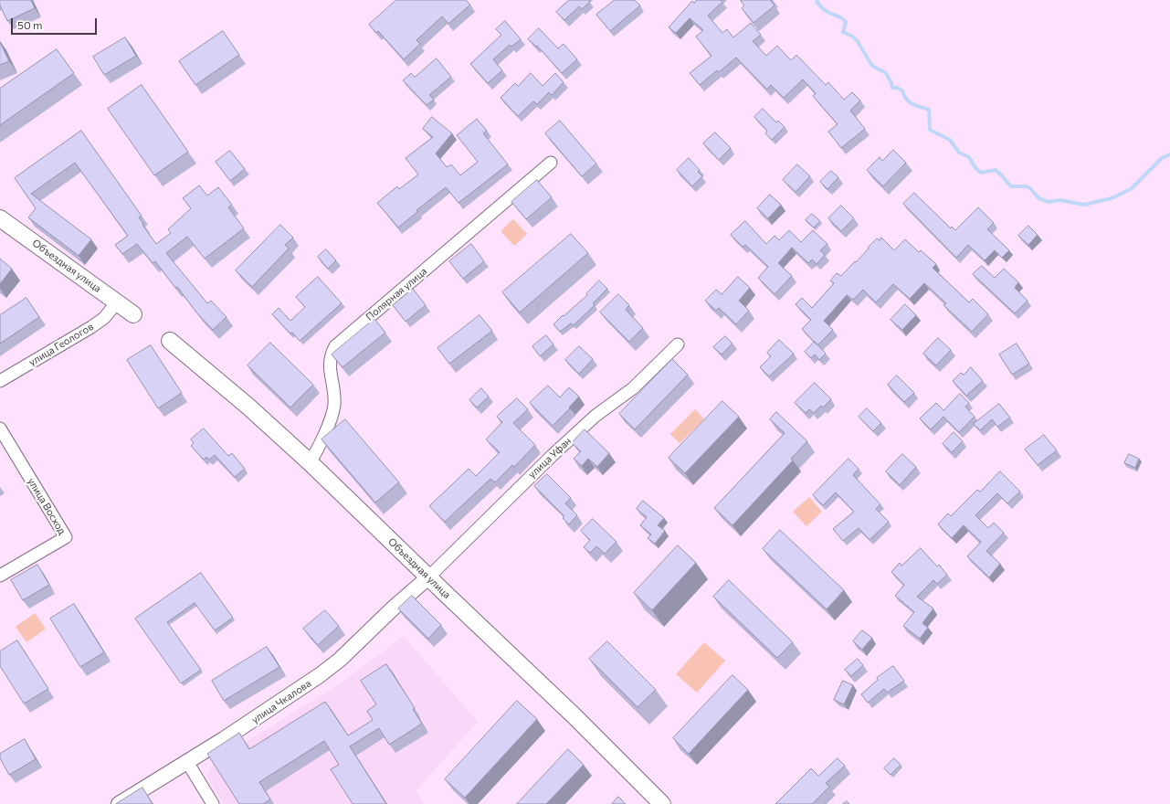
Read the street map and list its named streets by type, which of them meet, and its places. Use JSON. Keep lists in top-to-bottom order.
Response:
{
  "streets": {
    "main road": ["Объездная улица"],
    "street": [
      "Полярная улица",
      "улица Геологов",
      "улица Уфан",
      "улица Восход",
      "улица Чкалова"
    ]
  },
  "crossings": [
    ["Объездная улица", "Полярная улица"],
    ["Объездная улица", "улица Геологов"],
    ["Объездная улица", "улица Уфан"],
    ["Объездная улица", "улица Чкалова"],
    ["улица Уфан", "улица Чкалова"]
  ],
  "scale_bar": "50 m"
}
